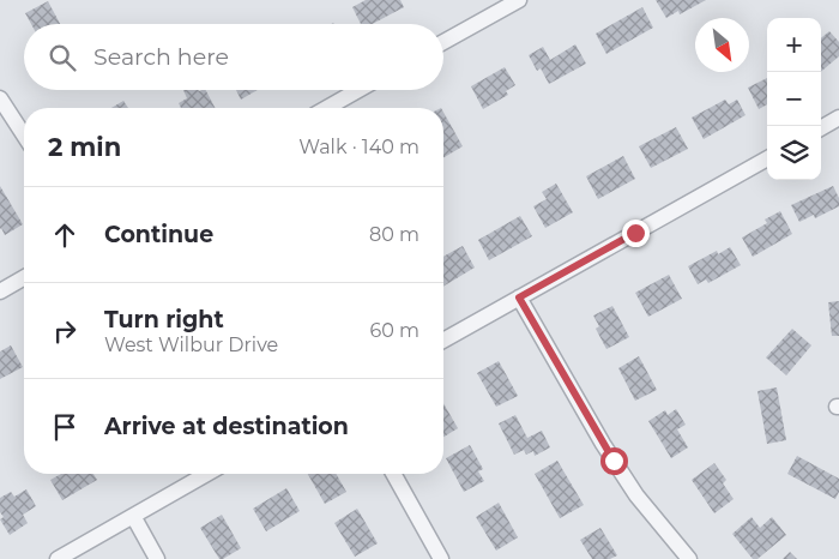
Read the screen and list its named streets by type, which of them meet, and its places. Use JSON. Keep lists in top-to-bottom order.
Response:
{
  "north": "bottom right",
  "page": {
    "map_buttons": ["+", "−"],
    "search": "Search here",
    "heading": ["2 min", "Walk · 140 m"],
    "list": [
      ["Continue", "80 m"],
      ["Turn right", "West Wilbur Drive", "60 m"],
      "Arrive at destination"
    ]
  }
}
